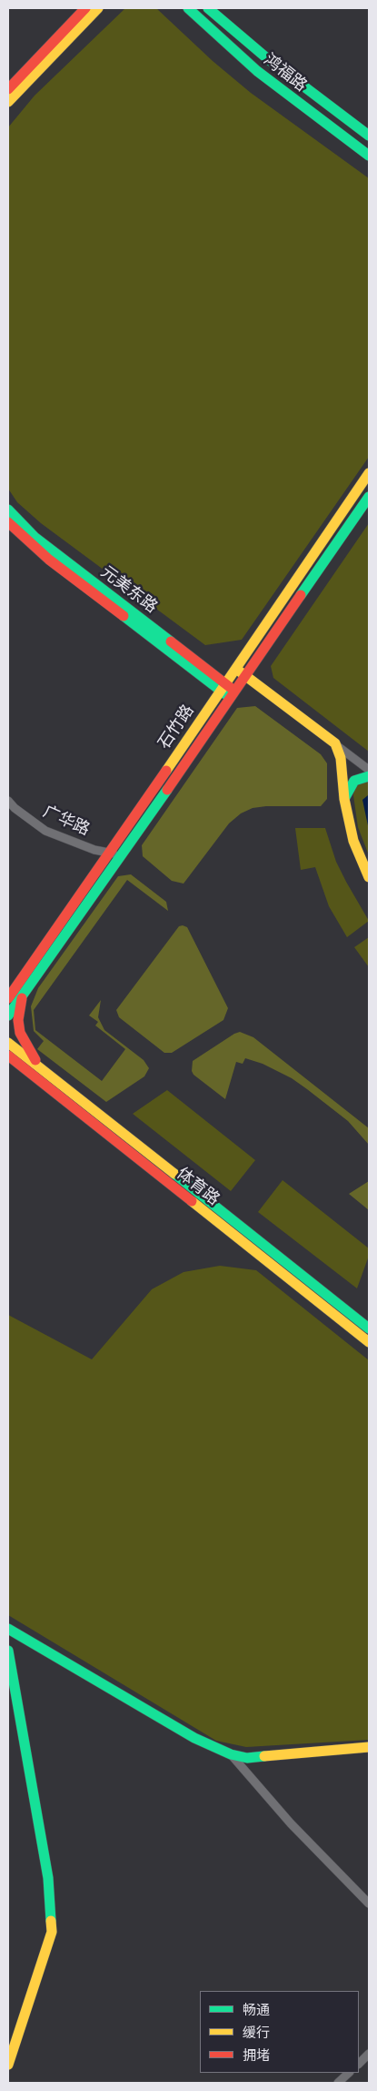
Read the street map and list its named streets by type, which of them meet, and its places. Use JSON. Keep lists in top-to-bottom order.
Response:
{
  "streets": {
    "street": [
      "鸿福路",
      "元美东路",
      "石竹路",
      "广华路",
      "体育路"
    ]
  },
  "crossings": [
    ["元美东路", "石竹路"],
    ["石竹路", "广华路"]
  ],
  "legend": ["畅通", "缓行", "拥堵"]
}
